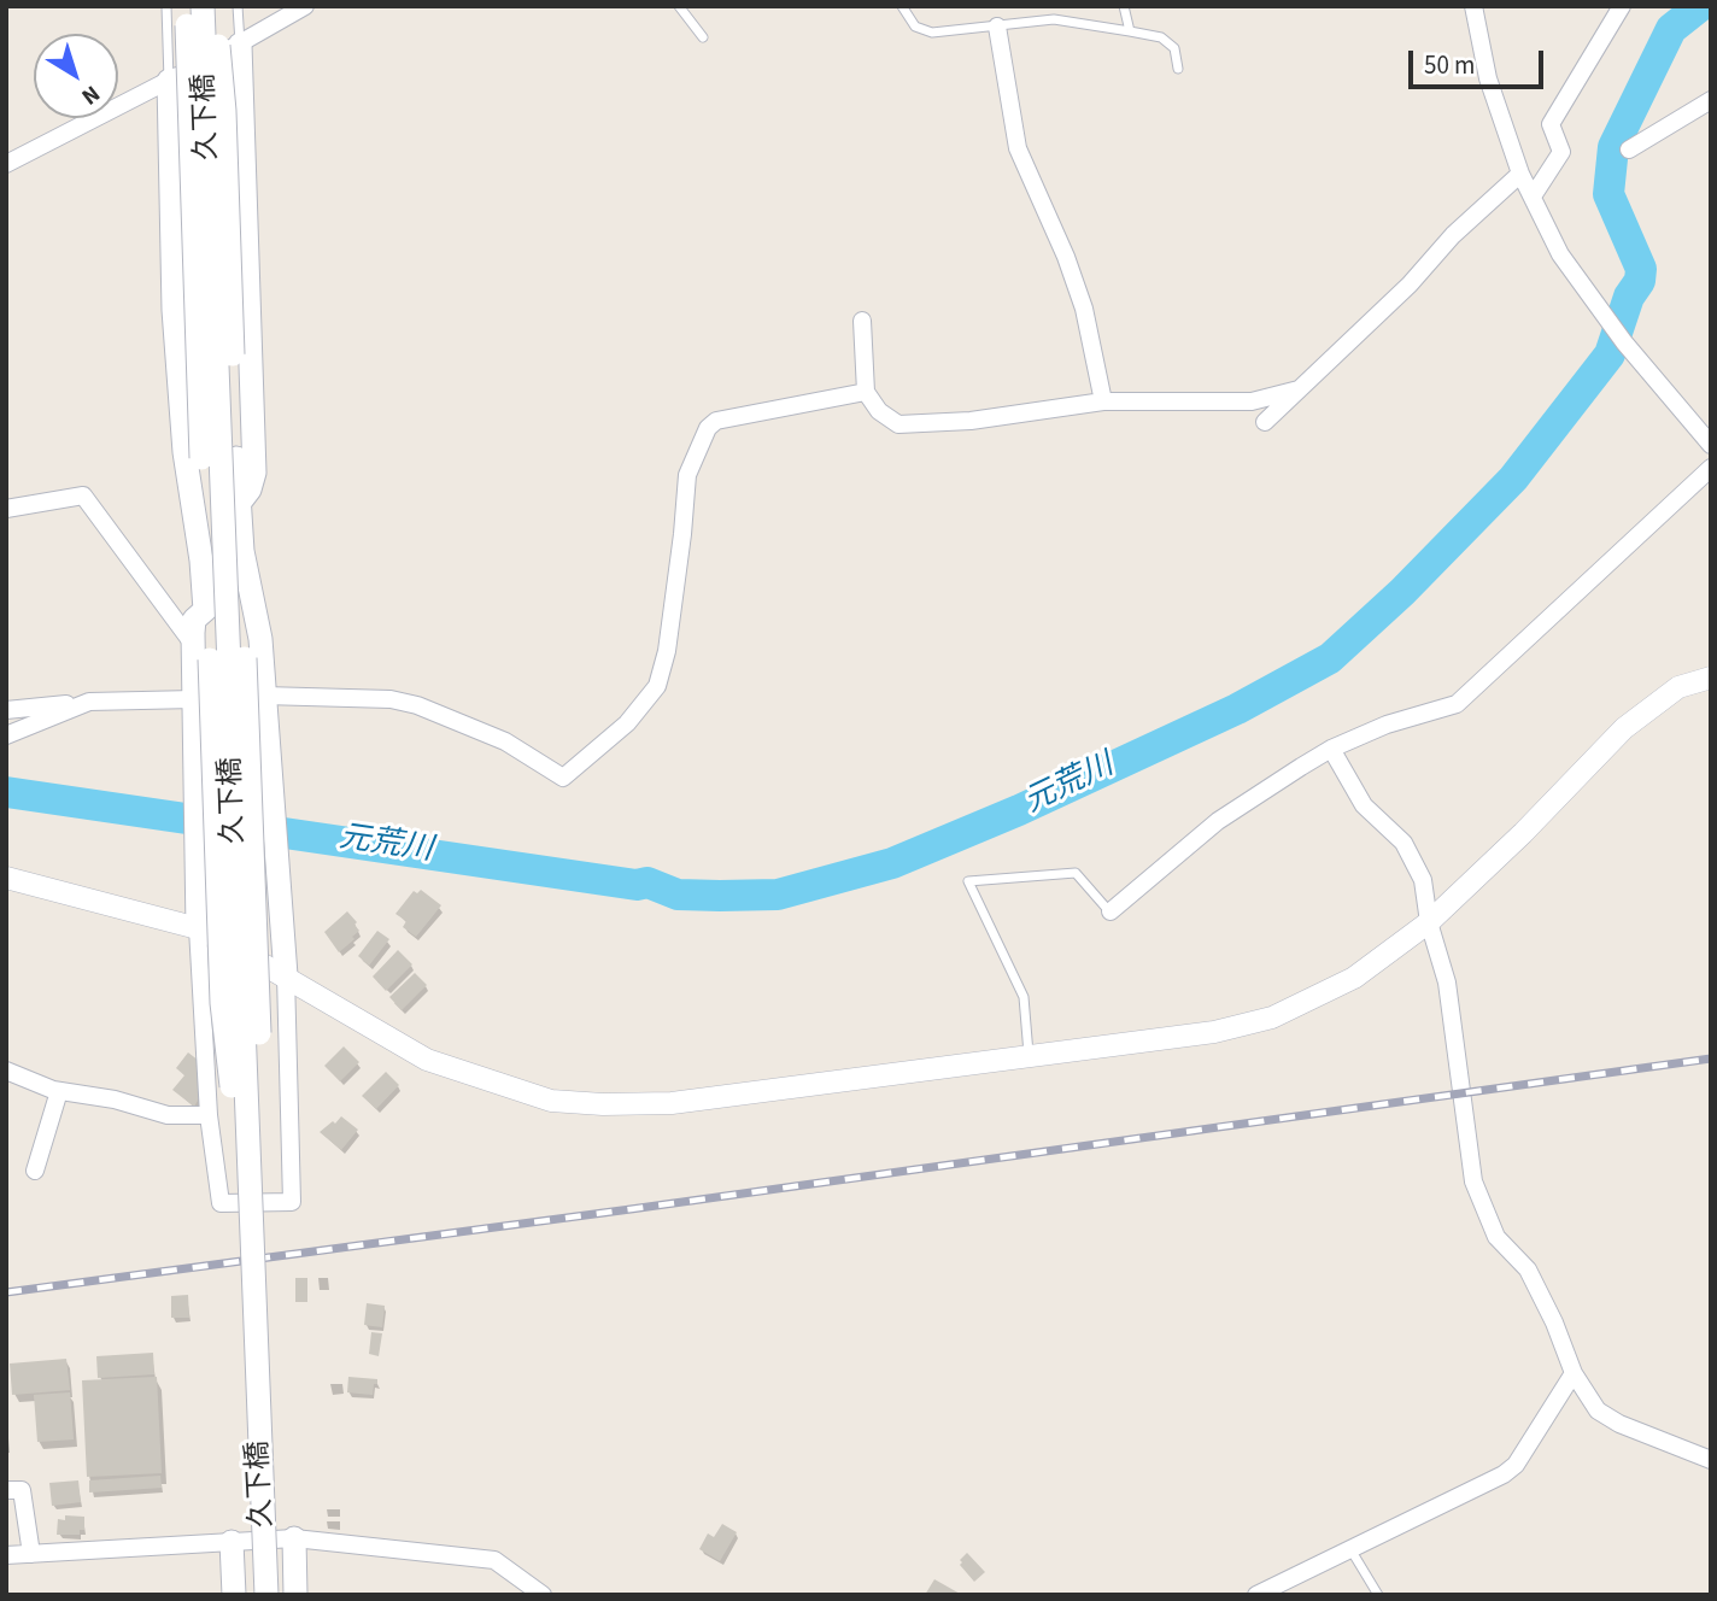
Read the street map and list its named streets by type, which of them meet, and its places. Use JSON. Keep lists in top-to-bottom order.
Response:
{
  "streets": {
    "main road": ["久下橋"]
  },
  "water": ["元荒川"],
  "scale_bar": "50 m",
  "north": "bottom right"
}
